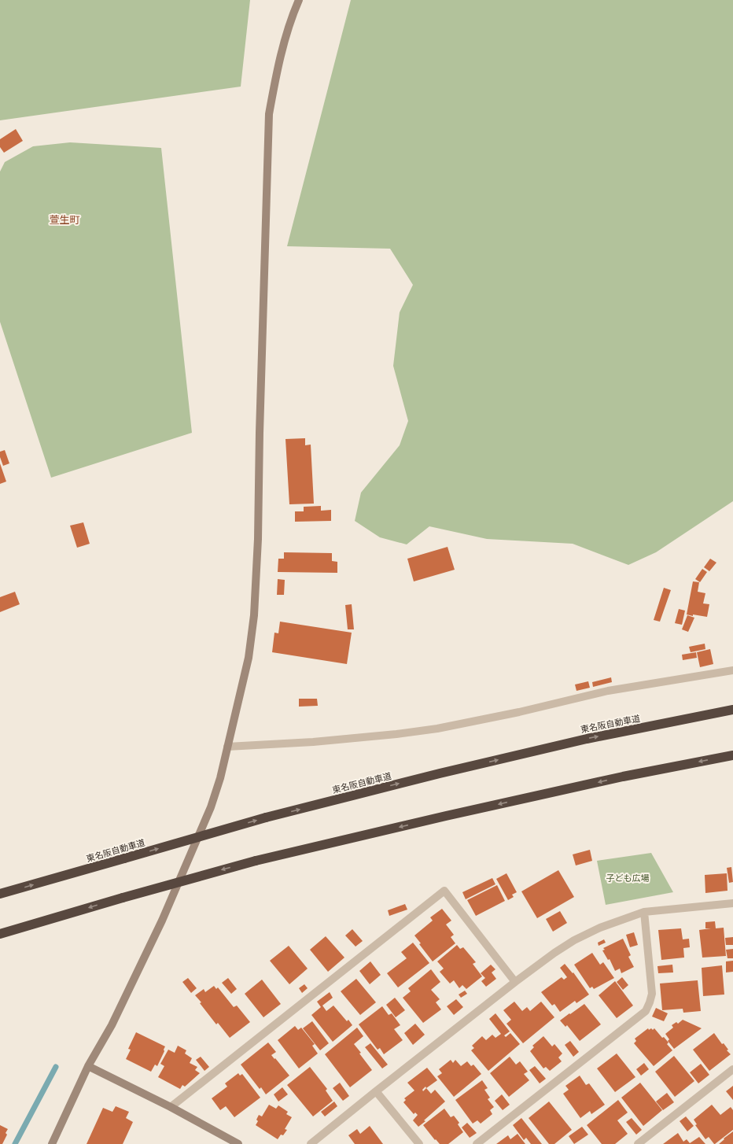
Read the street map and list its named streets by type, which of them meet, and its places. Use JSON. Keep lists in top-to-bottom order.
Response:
{
  "streets": {
    "highway": ["東名阪自動車道"]
  },
  "districts": ["萱生町"],
  "parks": ["子ども広場"]
}
